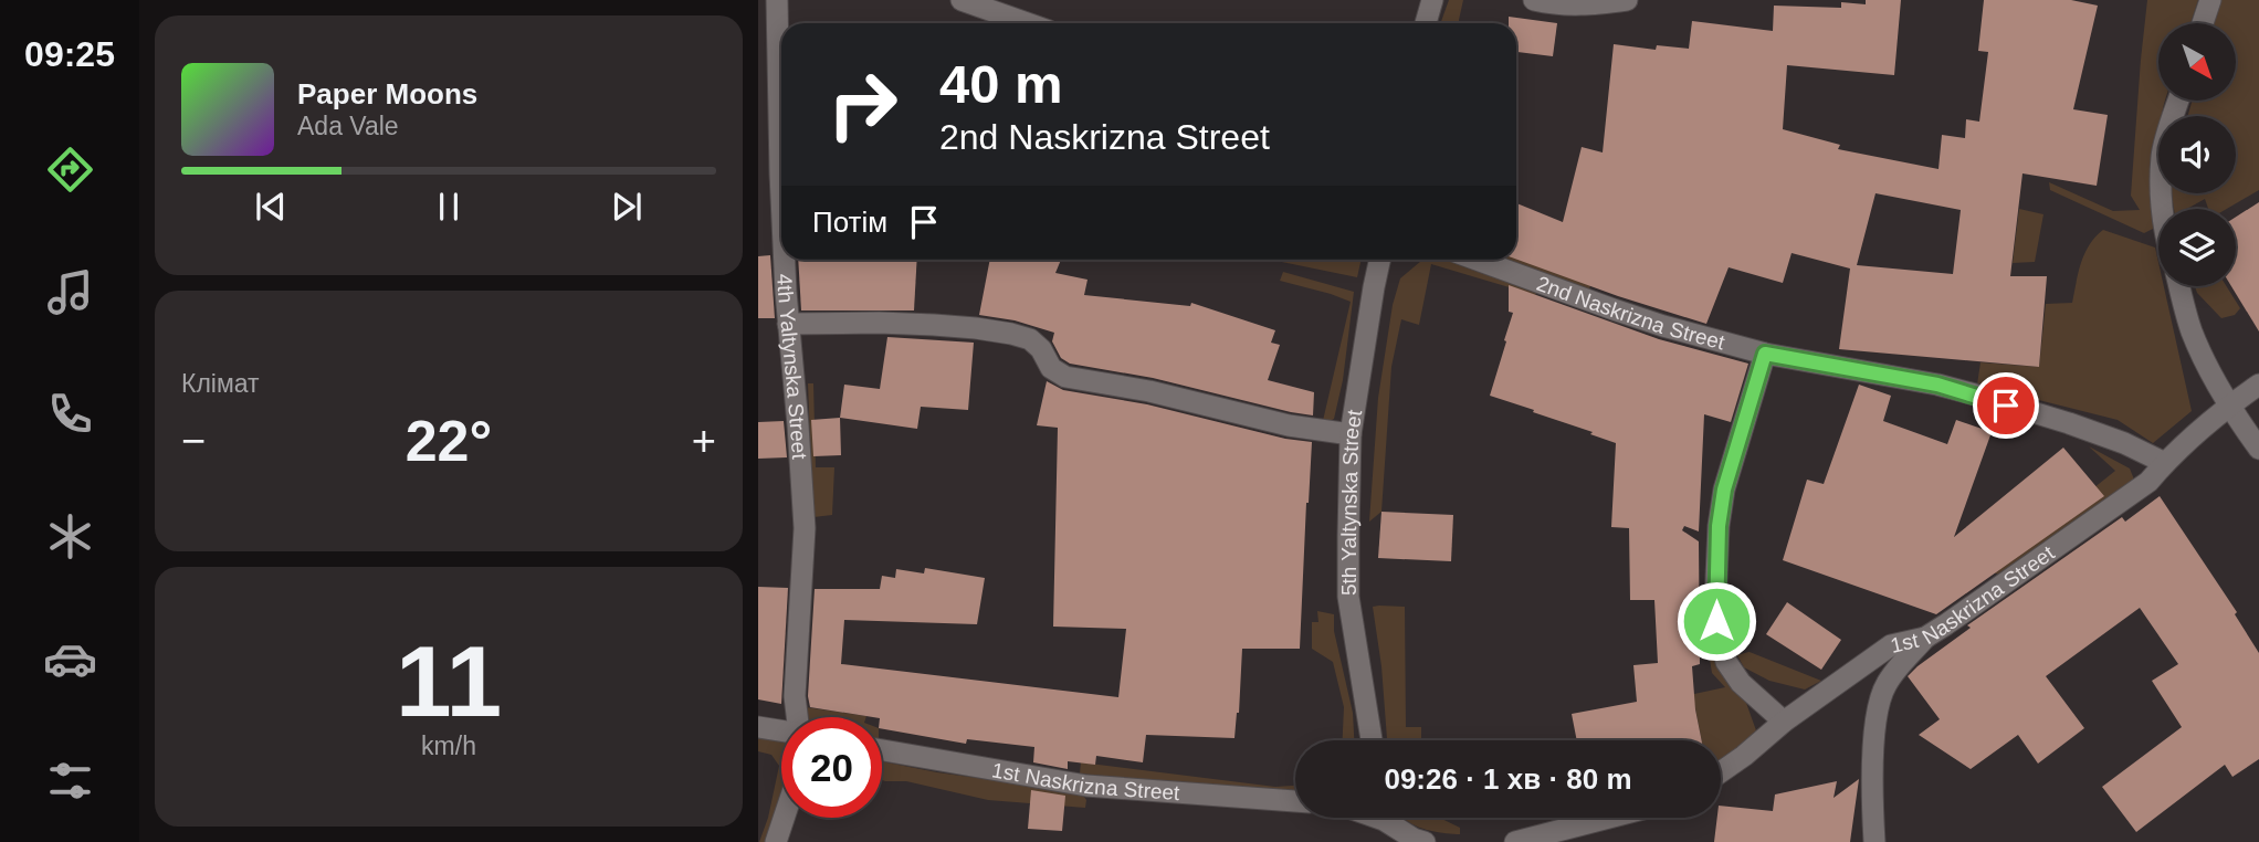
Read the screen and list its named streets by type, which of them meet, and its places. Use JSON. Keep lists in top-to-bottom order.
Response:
{
  "streets": {
    "street": [
      "2nd Naskrizna Street",
      "4th Yaltynska Street",
      "5th Yaltynska Street",
      "1st Naskrizna Street"
    ]
  },
  "crossings": [
    ["2nd Naskrizna Street", "1st Naskrizna Street"]
  ],
  "north": "bottom right",
  "page": {
    "tabs": "09:25",
    "turn": ["40 m", "2nd Naskrizna Street"],
    "song": ["Paper Moons", "Ada Vale"],
    "then": "Потім",
    "tile": [
      "Клімат",
      ["11", "km/h"]
    ],
    "heat": ["−", "22°", "+"],
    "limit": "20",
    "trip": "09:26 · 1 хв · 80 m"
  }
}
